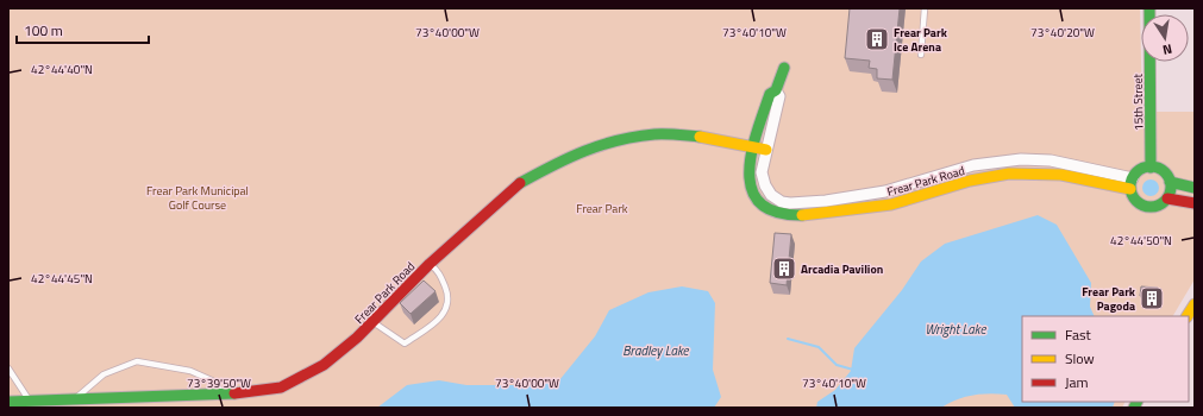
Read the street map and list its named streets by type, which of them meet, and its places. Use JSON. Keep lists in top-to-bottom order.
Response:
{
  "streets": {
    "street": ["15th Street", "Frear Park Road"]
  },
  "crossings": [
    ["15th Street", "Frear Park Road"]
  ],
  "water": ["Wright Lake", "Bradley Lake"],
  "parks": ["Frear Park Municipal Golf Course", "Frear Park"],
  "places": {
    "building": ["Frear Park Ice Arena", "Arcadia Pavilion", "Frear Park Pagoda"]
  },
  "legend": ["Fast", "Slow", "Jam"],
  "scale_bar": "100 m",
  "north": "bottom",
  "coordinates": [
    "73°40'00\"W",
    "73°40'10\"W",
    "73°40'20\"W",
    "42°44'40\"N",
    "42°44'50\"N",
    "42°44'45\"N",
    "73°39'50\"W"
  ]
}
